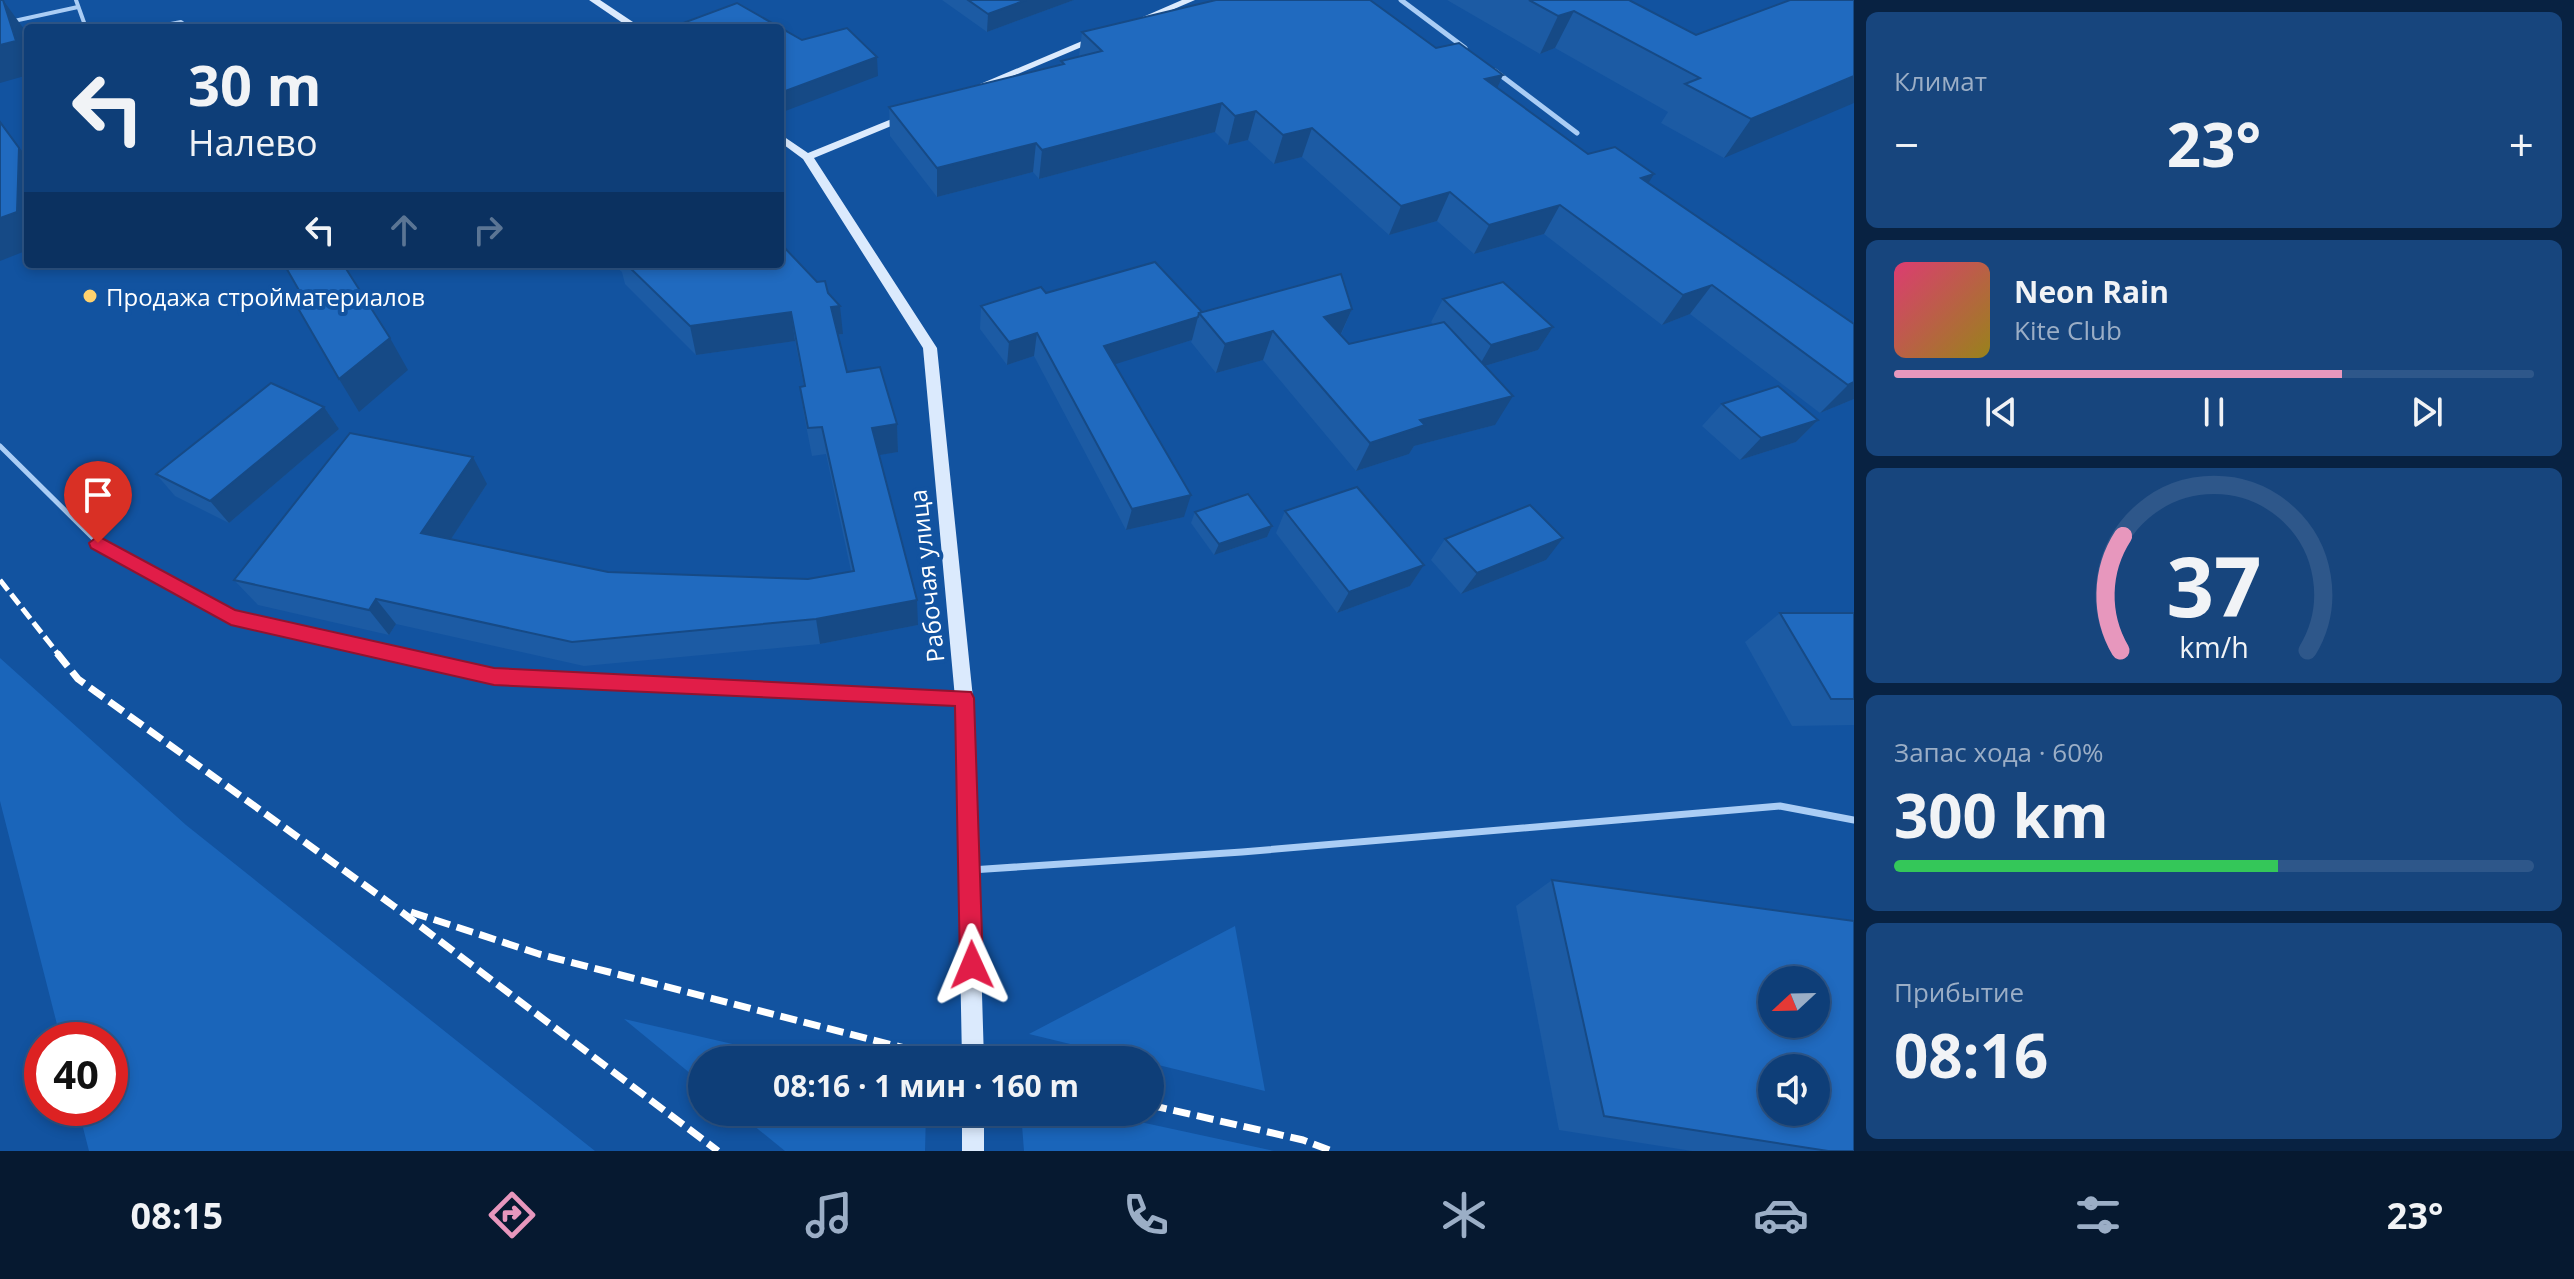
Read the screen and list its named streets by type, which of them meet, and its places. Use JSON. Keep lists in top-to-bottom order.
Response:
{
  "streets": {
    "street": ["Рабочая улица"]
  },
  "places": ["Продажа стройматериалов"],
  "north": "left",
  "page": {
    "tile": [
      "Климат",
      ["Запас хода · 60%", "300 km"],
      ["Прибытие", "08:16"]
    ],
    "turn": ["30 m", "Налево"],
    "heat": ["−", "23°", "+"],
    "song": ["Neon Rain", "Kite Club"],
    "limit": "40",
    "trip": "08:16 · 1 мин · 160 m",
    "tabs": ["08:15", "23°"],
    "gauge": ["37", "km/h"]
  }
}
